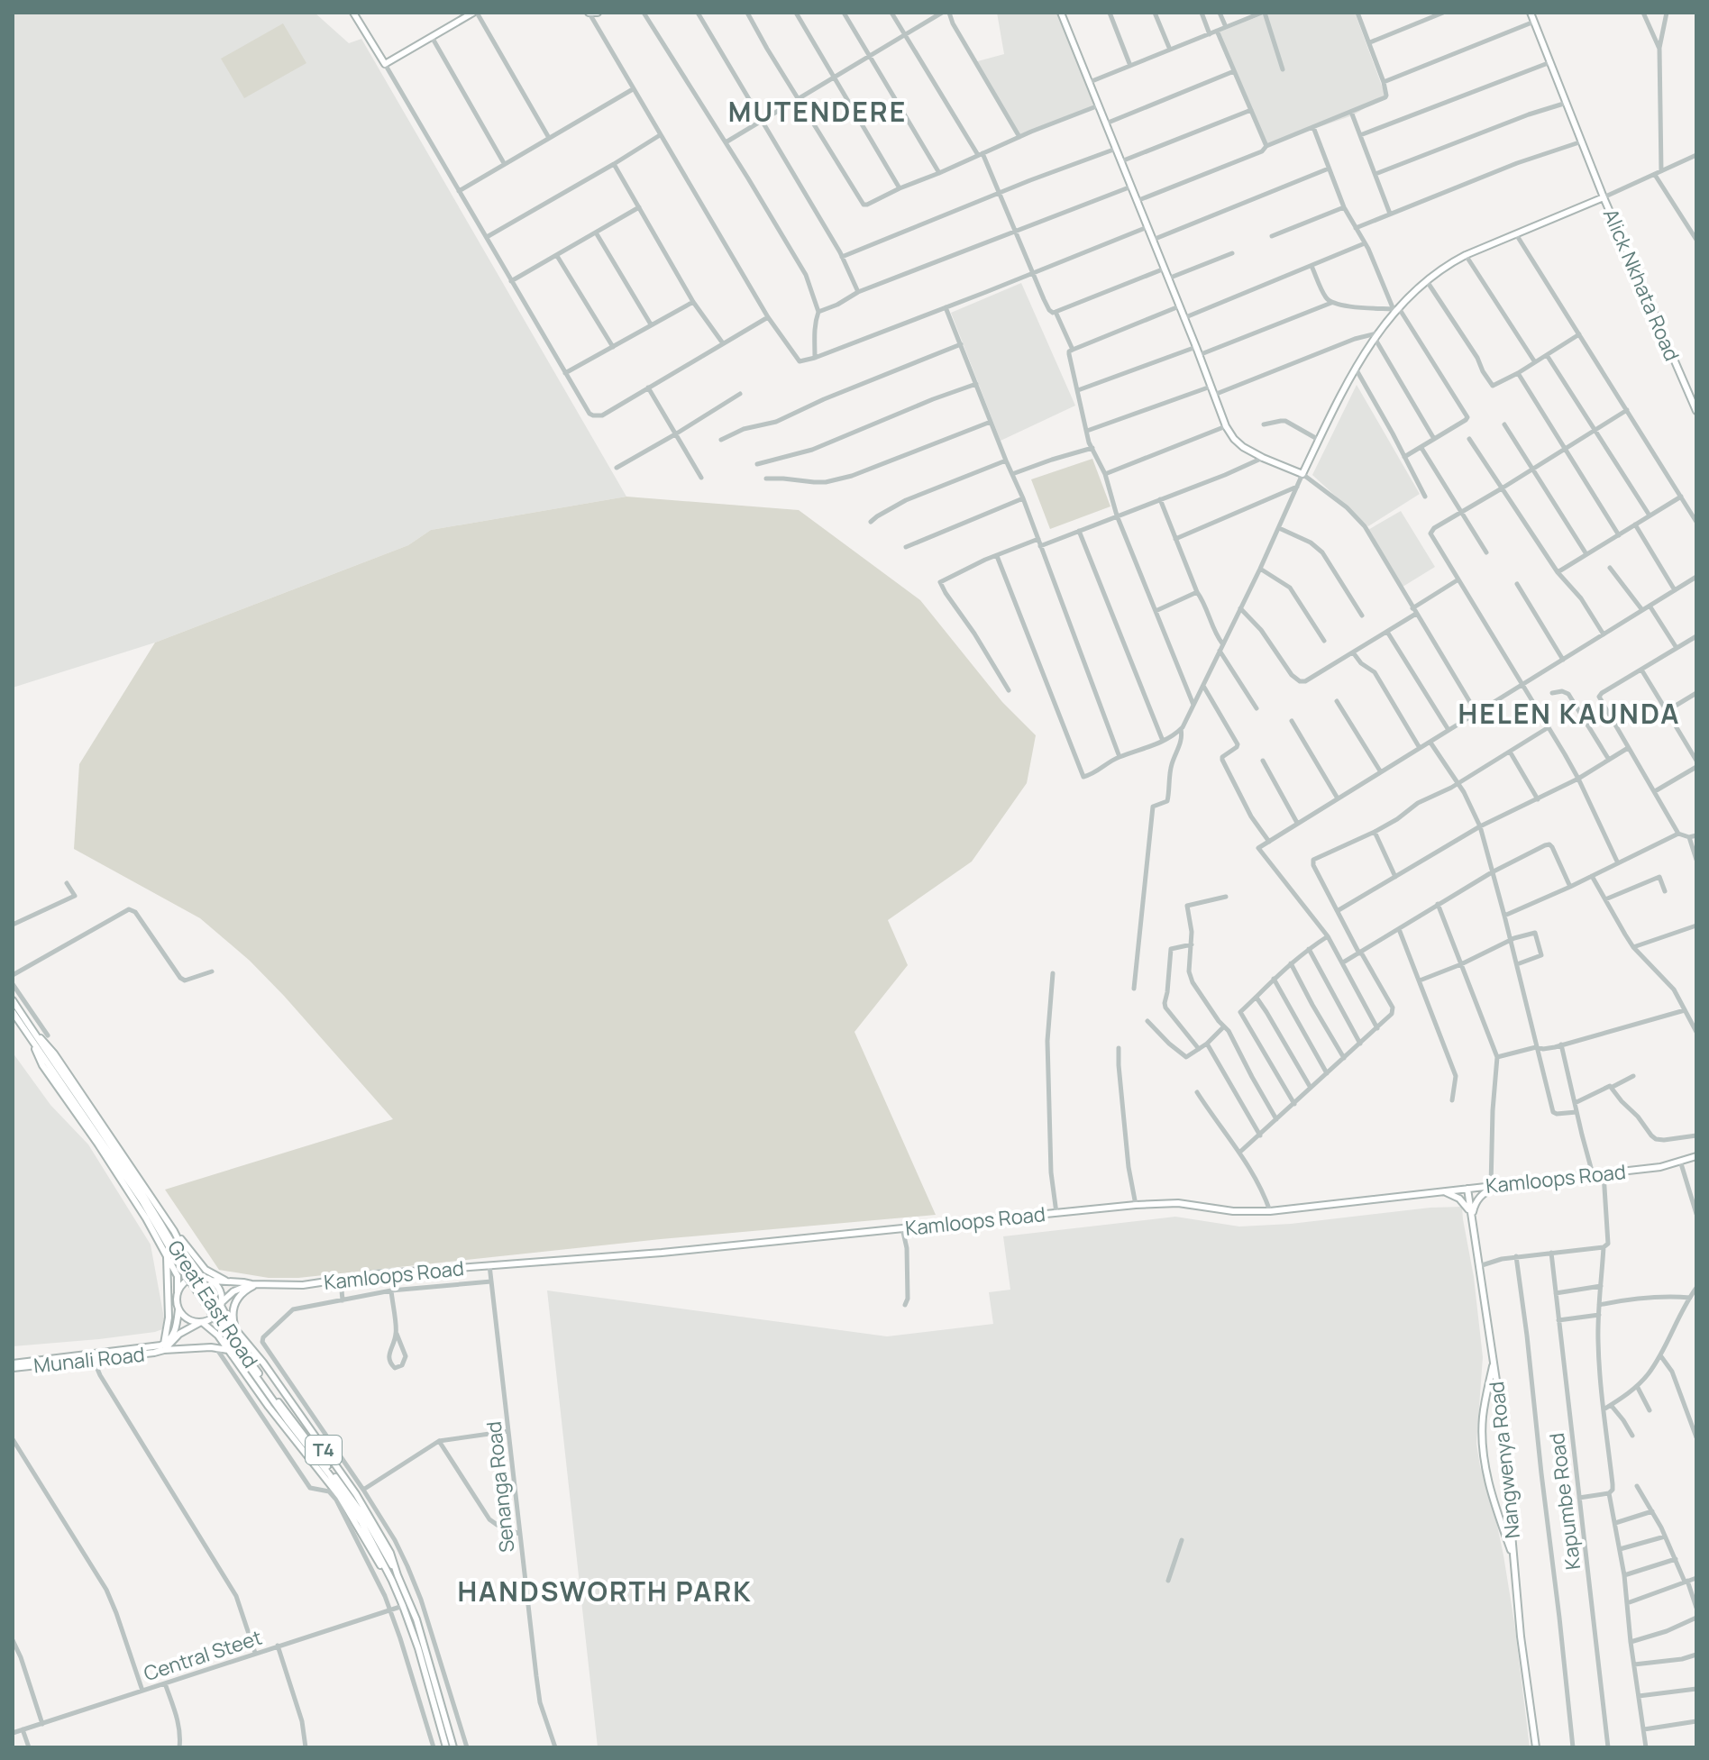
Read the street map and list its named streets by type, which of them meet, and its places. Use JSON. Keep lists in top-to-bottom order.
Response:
{
  "streets": {
    "main road": [
      "Alick Nkhata Road",
      "Kamloops Road",
      "Great East Road",
      "Munali Road",
      "T4",
      "Nangwenya Road"
    ],
    "street": ["Senanga Road", "Kapumbe Road", "Central Steet"]
  },
  "crossings": [
    ["Kamloops Road", "Great East Road"],
    ["Kamloops Road", "Munali Road"],
    ["Kamloops Road", "Nangwenya Road"],
    ["Kamloops Road", "Senanga Road"],
    ["Great East Road", "Munali Road"],
    ["Great East Road", "Central Steet"]
  ],
  "districts": ["MUTENDERE", "HELEN KAUNDA", "HANDSWORTH PARK"]
}
